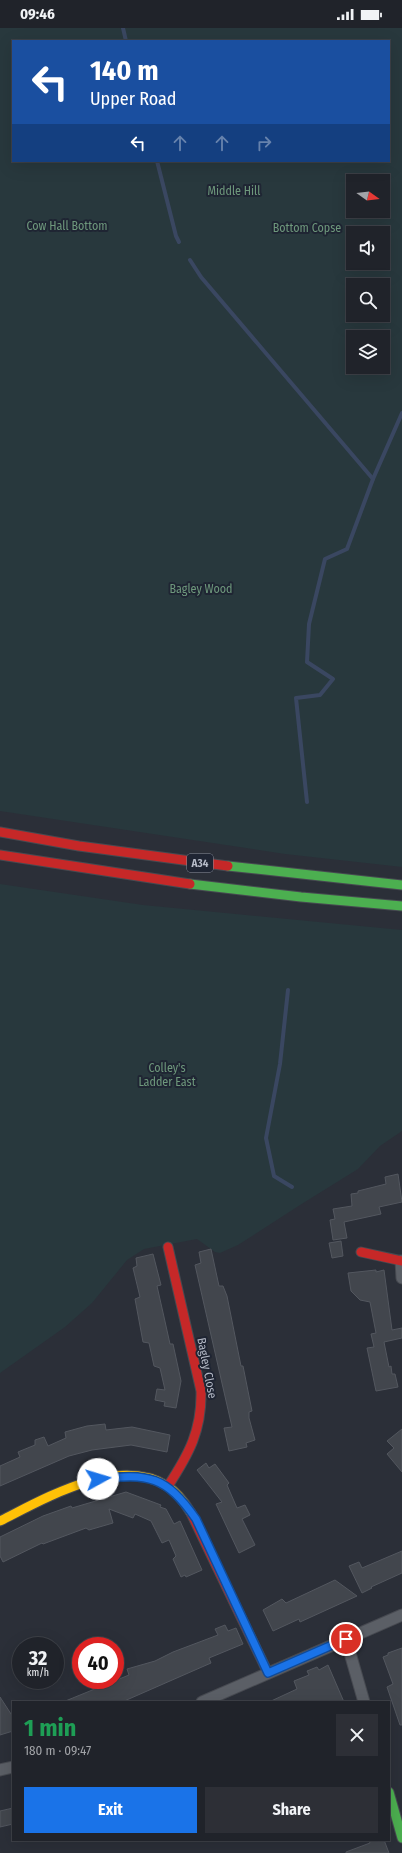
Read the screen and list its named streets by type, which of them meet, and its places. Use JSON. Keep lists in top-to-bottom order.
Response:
{
  "streets": {
    "main road": ["A34", "Bagley Close"]
  },
  "parks": [
    "Middle Hill",
    "Cow Hall Bottom",
    "Bottom Copse",
    "Bagley Wood",
    "Colley's Ladder East"
  ],
  "north": "right",
  "page": {
    "status": "09:46",
    "turn": ["140 m", "Upper Road"],
    "speed": "32 km/h",
    "limit": "40",
    "heading": ["1 min", "180 m · 09:47"],
    "buttons": ["Exit", "Share"]
  }
}
